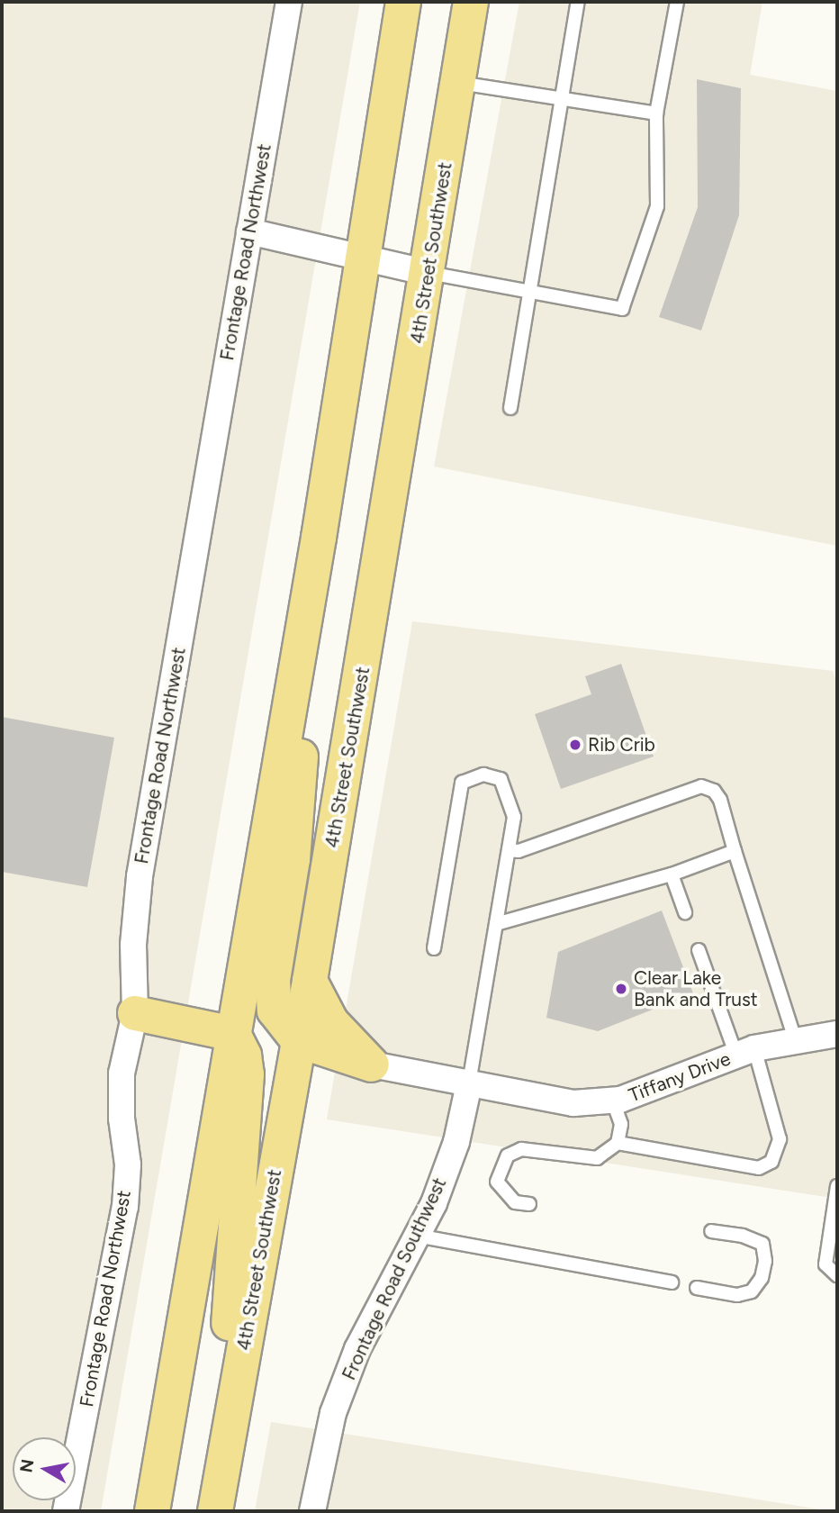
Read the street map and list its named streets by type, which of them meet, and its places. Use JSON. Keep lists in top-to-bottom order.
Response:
{
  "streets": {
    "main road": ["4th Street Southwest"],
    "street": ["Frontage Road Northwest", "Tiffany Drive", "Frontage Road Southwest"]
  },
  "crossings": [
    ["Tiffany Drive", "Frontage Road Southwest"]
  ],
  "places": ["Rib Crib", "Clear Lake Bank and Trust"],
  "north": "left"
}
